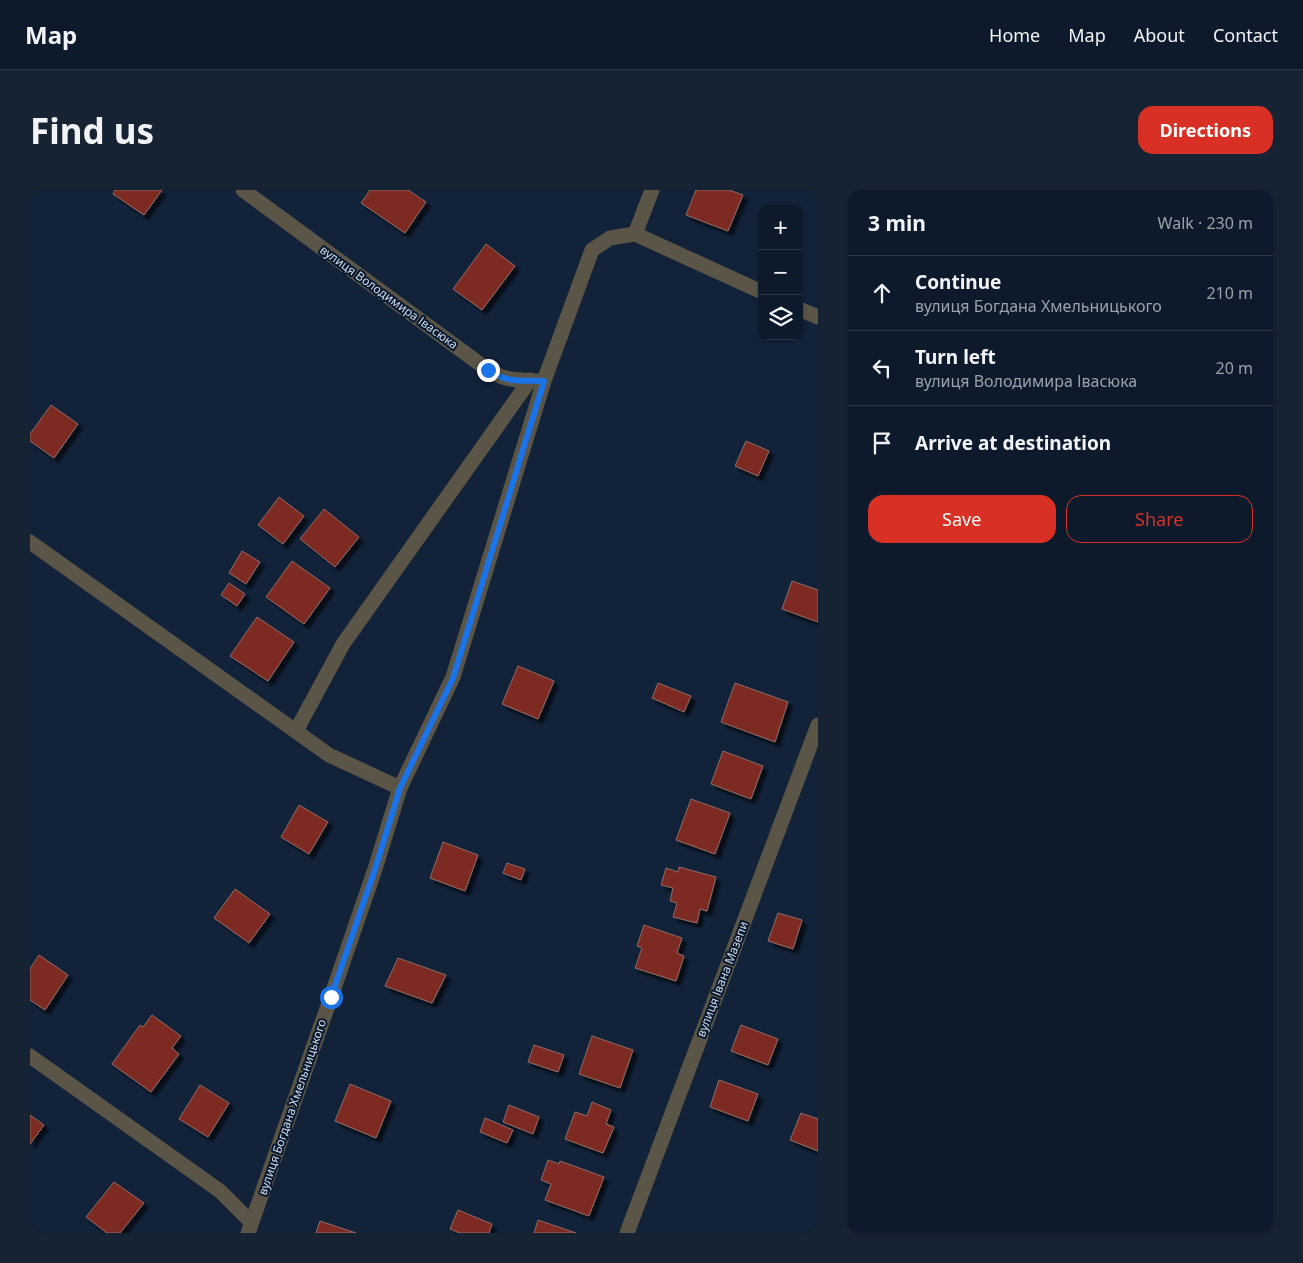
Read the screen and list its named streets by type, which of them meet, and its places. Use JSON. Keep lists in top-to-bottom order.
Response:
{
  "streets": {
    "street": ["вулиця Володимира Івасюка", "вулиця Івана Мазепи", "вулиця Богдана Хмельницького"]
  },
  "crossings": [
    ["вулиця Володимира Івасюка", "вулиця Богдана Хмельницького"]
  ],
  "page": {
    "header": "Map",
    "nav": [
      "Home",
      "Map",
      "About",
      "Contact"
    ],
    "buttons": [
      "Directions",
      ["Save", "Share"]
    ],
    "title": "Find us",
    "heading": ["3 min", "Walk · 230 m"],
    "map_buttons": ["+", "−"],
    "list": [
      ["Continue", "вулиця Богдана Хмельницького", "210 m"],
      ["Turn left", "вулиця Володимира Івасюка", "20 m"],
      "Arrive at destination"
    ]
  }
}
